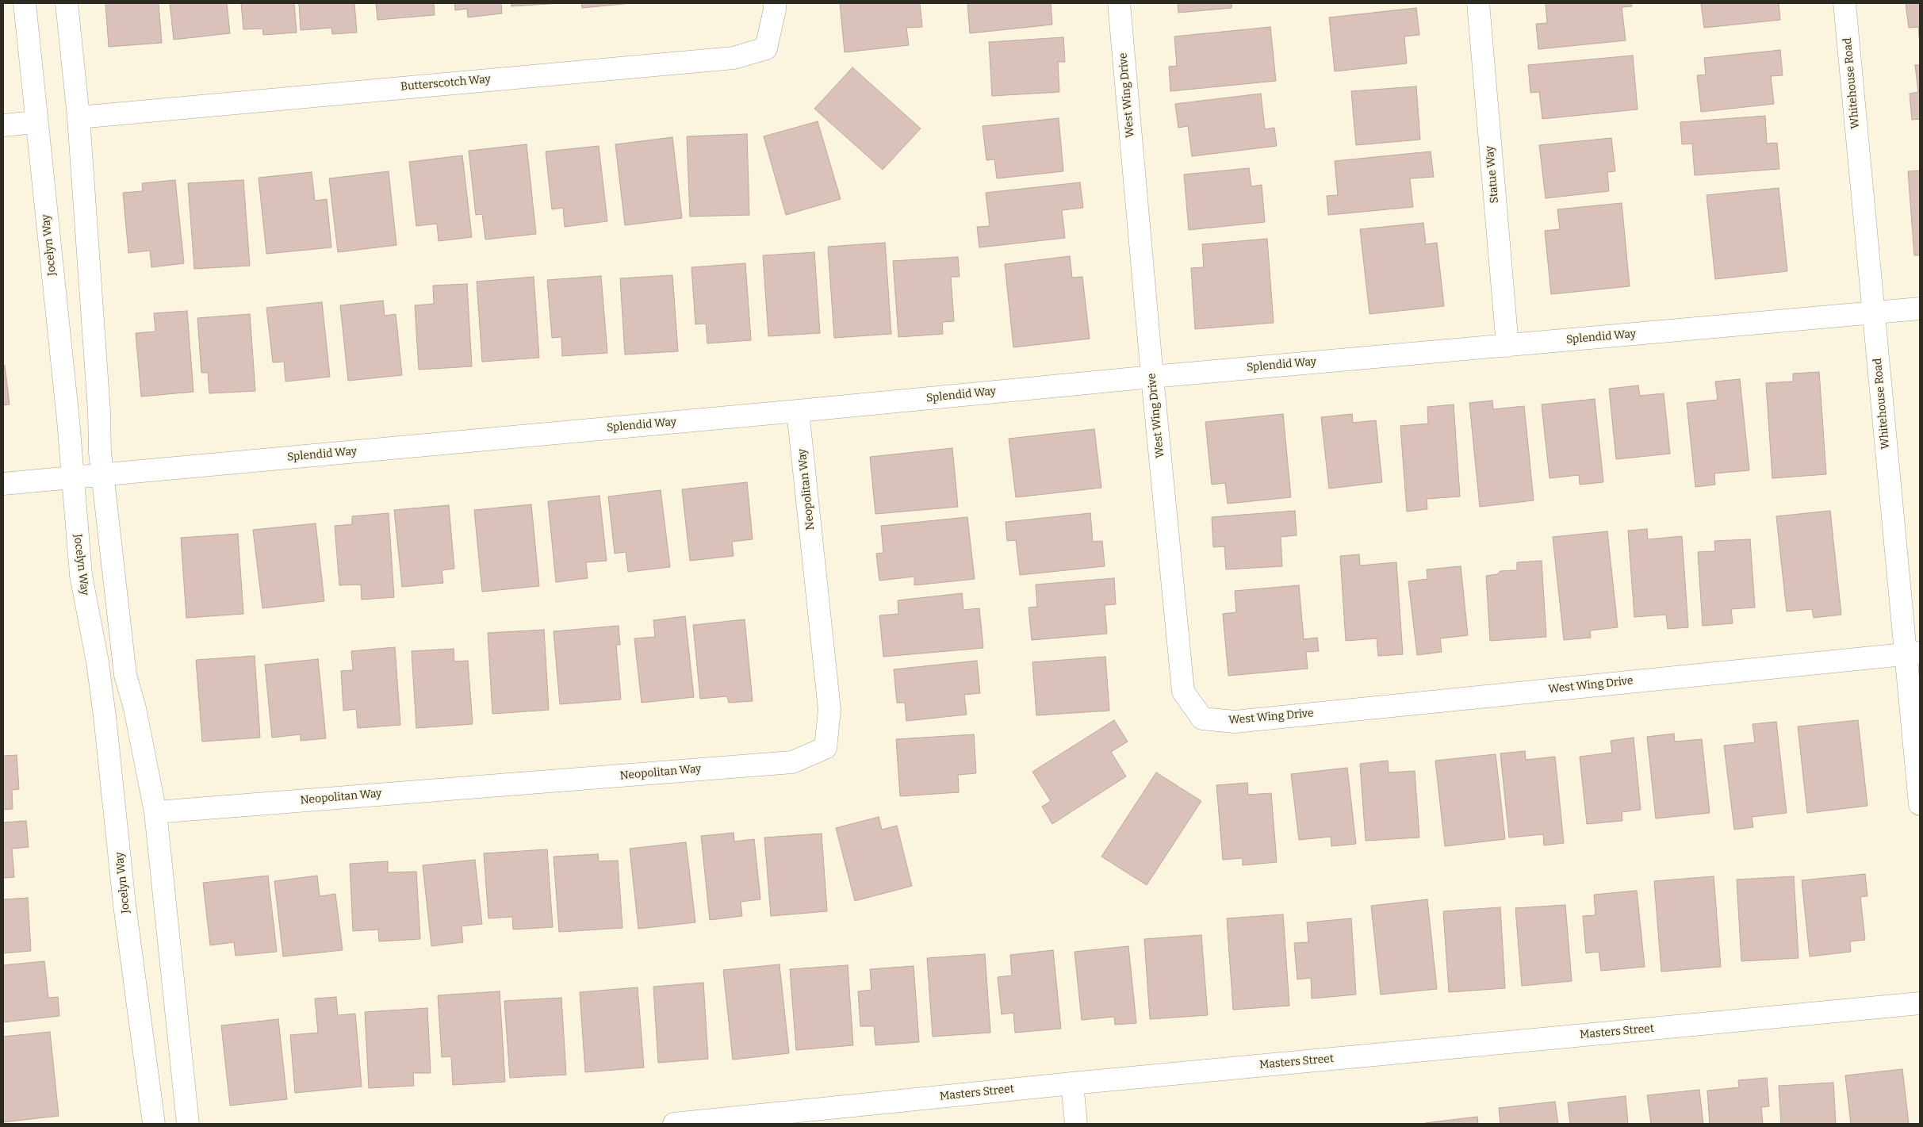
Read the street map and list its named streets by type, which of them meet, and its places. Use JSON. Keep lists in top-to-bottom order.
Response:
{
  "streets": {
    "street": [
      "Butterscotch Way",
      "Whitehouse Road",
      "West Wing Drive",
      "Statue Way",
      "Jocelyn Way",
      "Splendid Way",
      "Neopolitan Way",
      "Masters Street"
    ]
  },
  "crossings": [
    ["Whitehouse Road", "West Wing Drive"],
    ["Whitehouse Road", "Splendid Way"],
    ["West Wing Drive", "Splendid Way"],
    ["Statue Way", "Splendid Way"],
    ["Jocelyn Way", "Splendid Way"],
    ["Splendid Way", "Neopolitan Way"]
  ]
}
